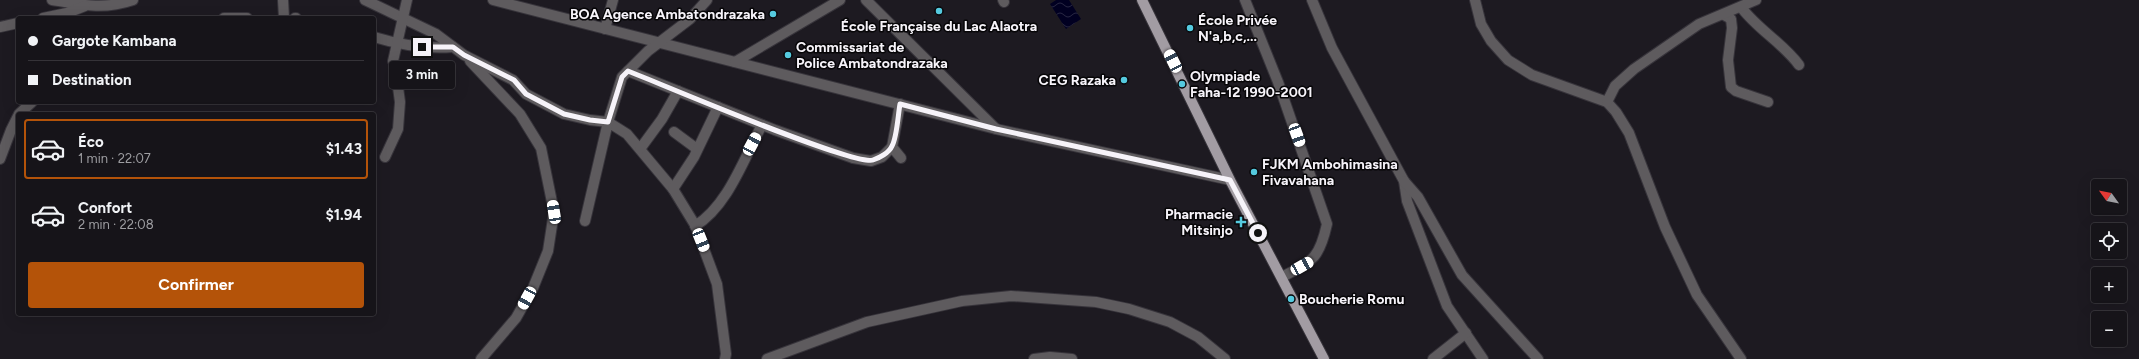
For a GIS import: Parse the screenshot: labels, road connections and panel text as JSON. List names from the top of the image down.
{
  "places": {
    "other": [
      "École Française du Lac Alaotra",
      "BOA Agence Ambatondrazaka",
      "École Privée N'a,b,c,...",
      "Commissariat de Police Ambatondrazaka",
      "CEG Razaka",
      "Olympiade Faha-12 1990-2001",
      "FJKM Ambohimasina Fivavahana",
      "Boucherie Romu"
    ],
    "health": ["Pharmacie Mitsinjo"]
  },
  "north": "top left",
  "page": {
    "banner": ["Gargote Kambana", "Destination"],
    "bubble": "3 min",
    "list": [
      {
        "name": "Éco",
        "note": "1 min · 22:07",
        "value": "$1.43"
      },
      {
        "name": "Confort",
        "note": "2 min · 22:08",
        "value": "$1.94"
      }
    ],
    "map_buttons": ["+", "−"],
    "buttons": "Confirmer"
  }
}
